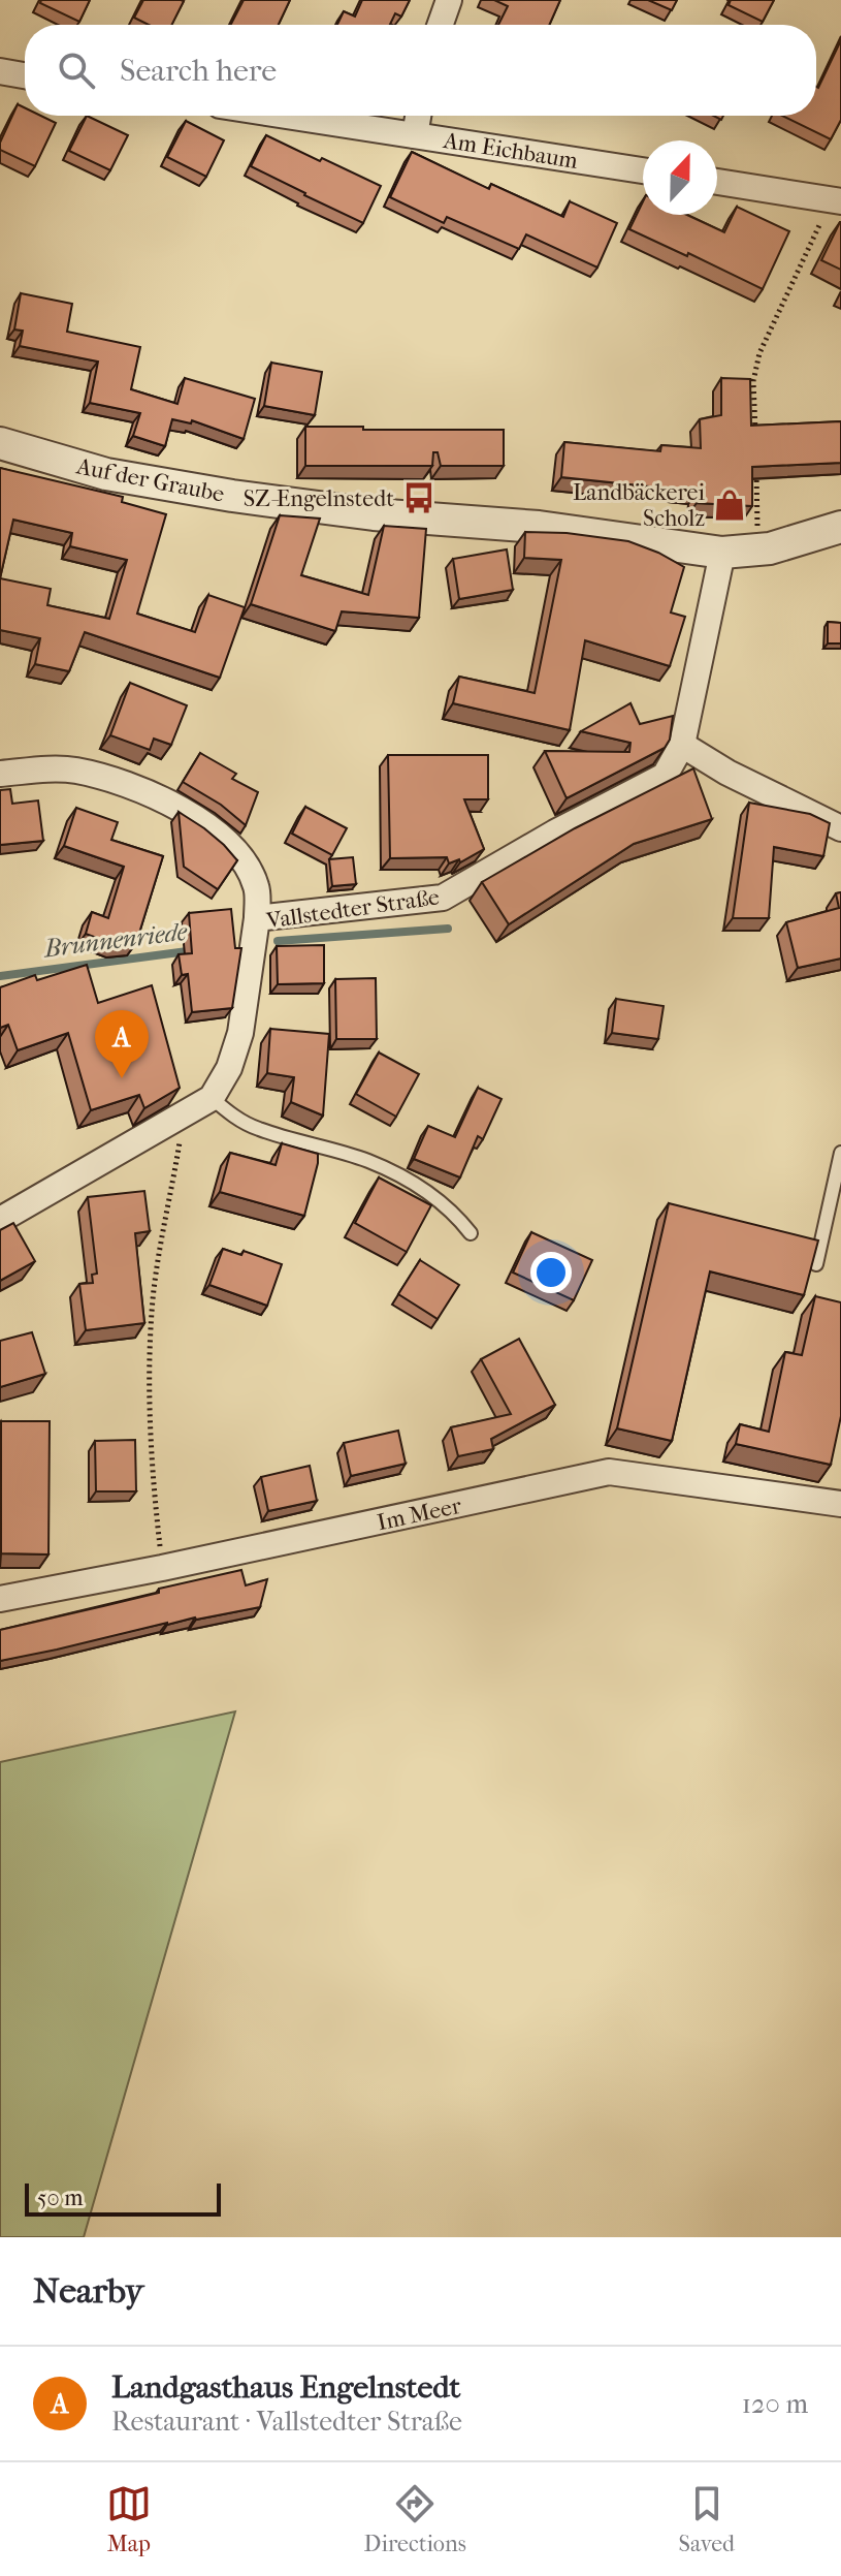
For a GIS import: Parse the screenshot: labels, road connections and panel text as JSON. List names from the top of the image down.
{
  "streets": {
    "street": [
      "Am Eichbaum",
      "Auf der Graube",
      "Vallstedter Straße",
      "Im Meer"
    ]
  },
  "crossings": [
    ["Auf der Graube", "Vallstedter Straße"]
  ],
  "water": ["Brunnenriede"],
  "places": {
    "bus stop": ["SZ-Engelnstedt"],
    "shop": ["Landbäckerei Scholz"]
  },
  "scale_bar": "50 m",
  "north": "top",
  "page": {
    "search": "Search here",
    "pins": "A",
    "scale": "50 m",
    "heading": "Nearby",
    "list": [
      {
        "mark": "A",
        "name": "Landgasthaus Engelnstedt",
        "note": "Restaurant · Vallstedter Straße",
        "value": "120 m"
      }
    ],
    "nav": ["Map", "Directions", "Saved"]
  }
}
